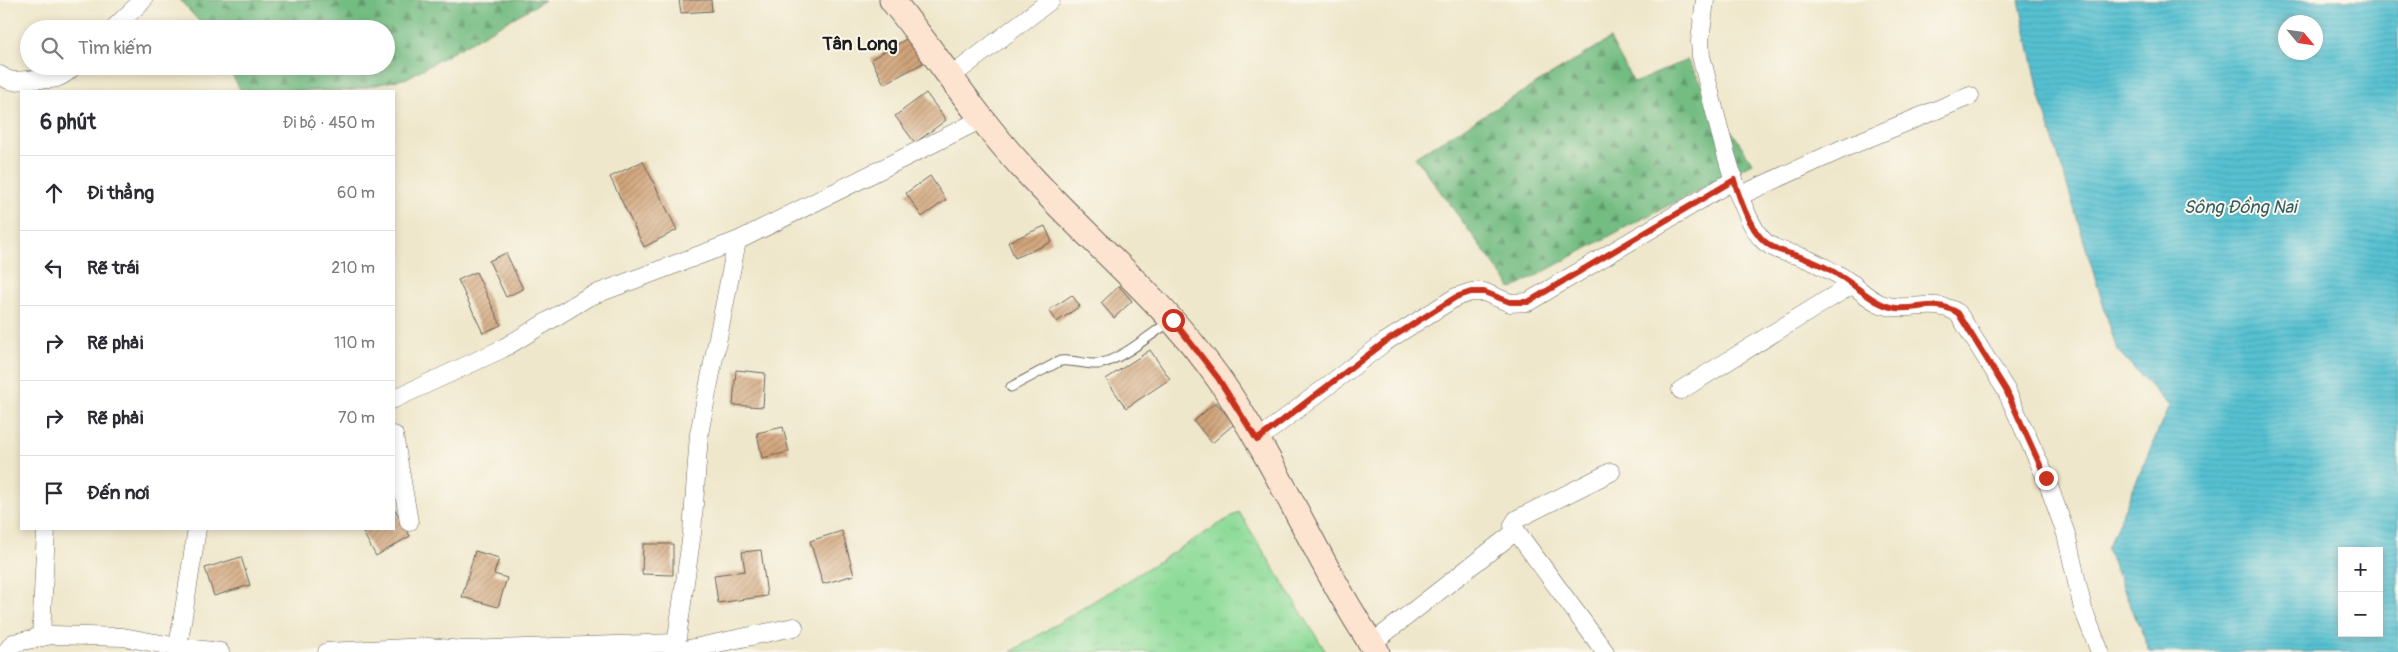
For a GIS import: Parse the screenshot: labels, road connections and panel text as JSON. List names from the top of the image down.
{
  "districts": ["Tân Long"],
  "water": ["Sông Đồng Nai"],
  "north": "bottom right",
  "page": {
    "search": "Tìm kiếm",
    "heading": ["6 phút", "Đi bộ · 450 m"],
    "list": [
      ["Đi thẳng", "60 m"],
      ["Rẽ trái", "210 m"],
      ["Rẽ phải", "110 m"],
      ["Rẽ phải", "70 m"],
      "Đến nơi"
    ],
    "map_buttons": ["+", "−"]
  }
}
